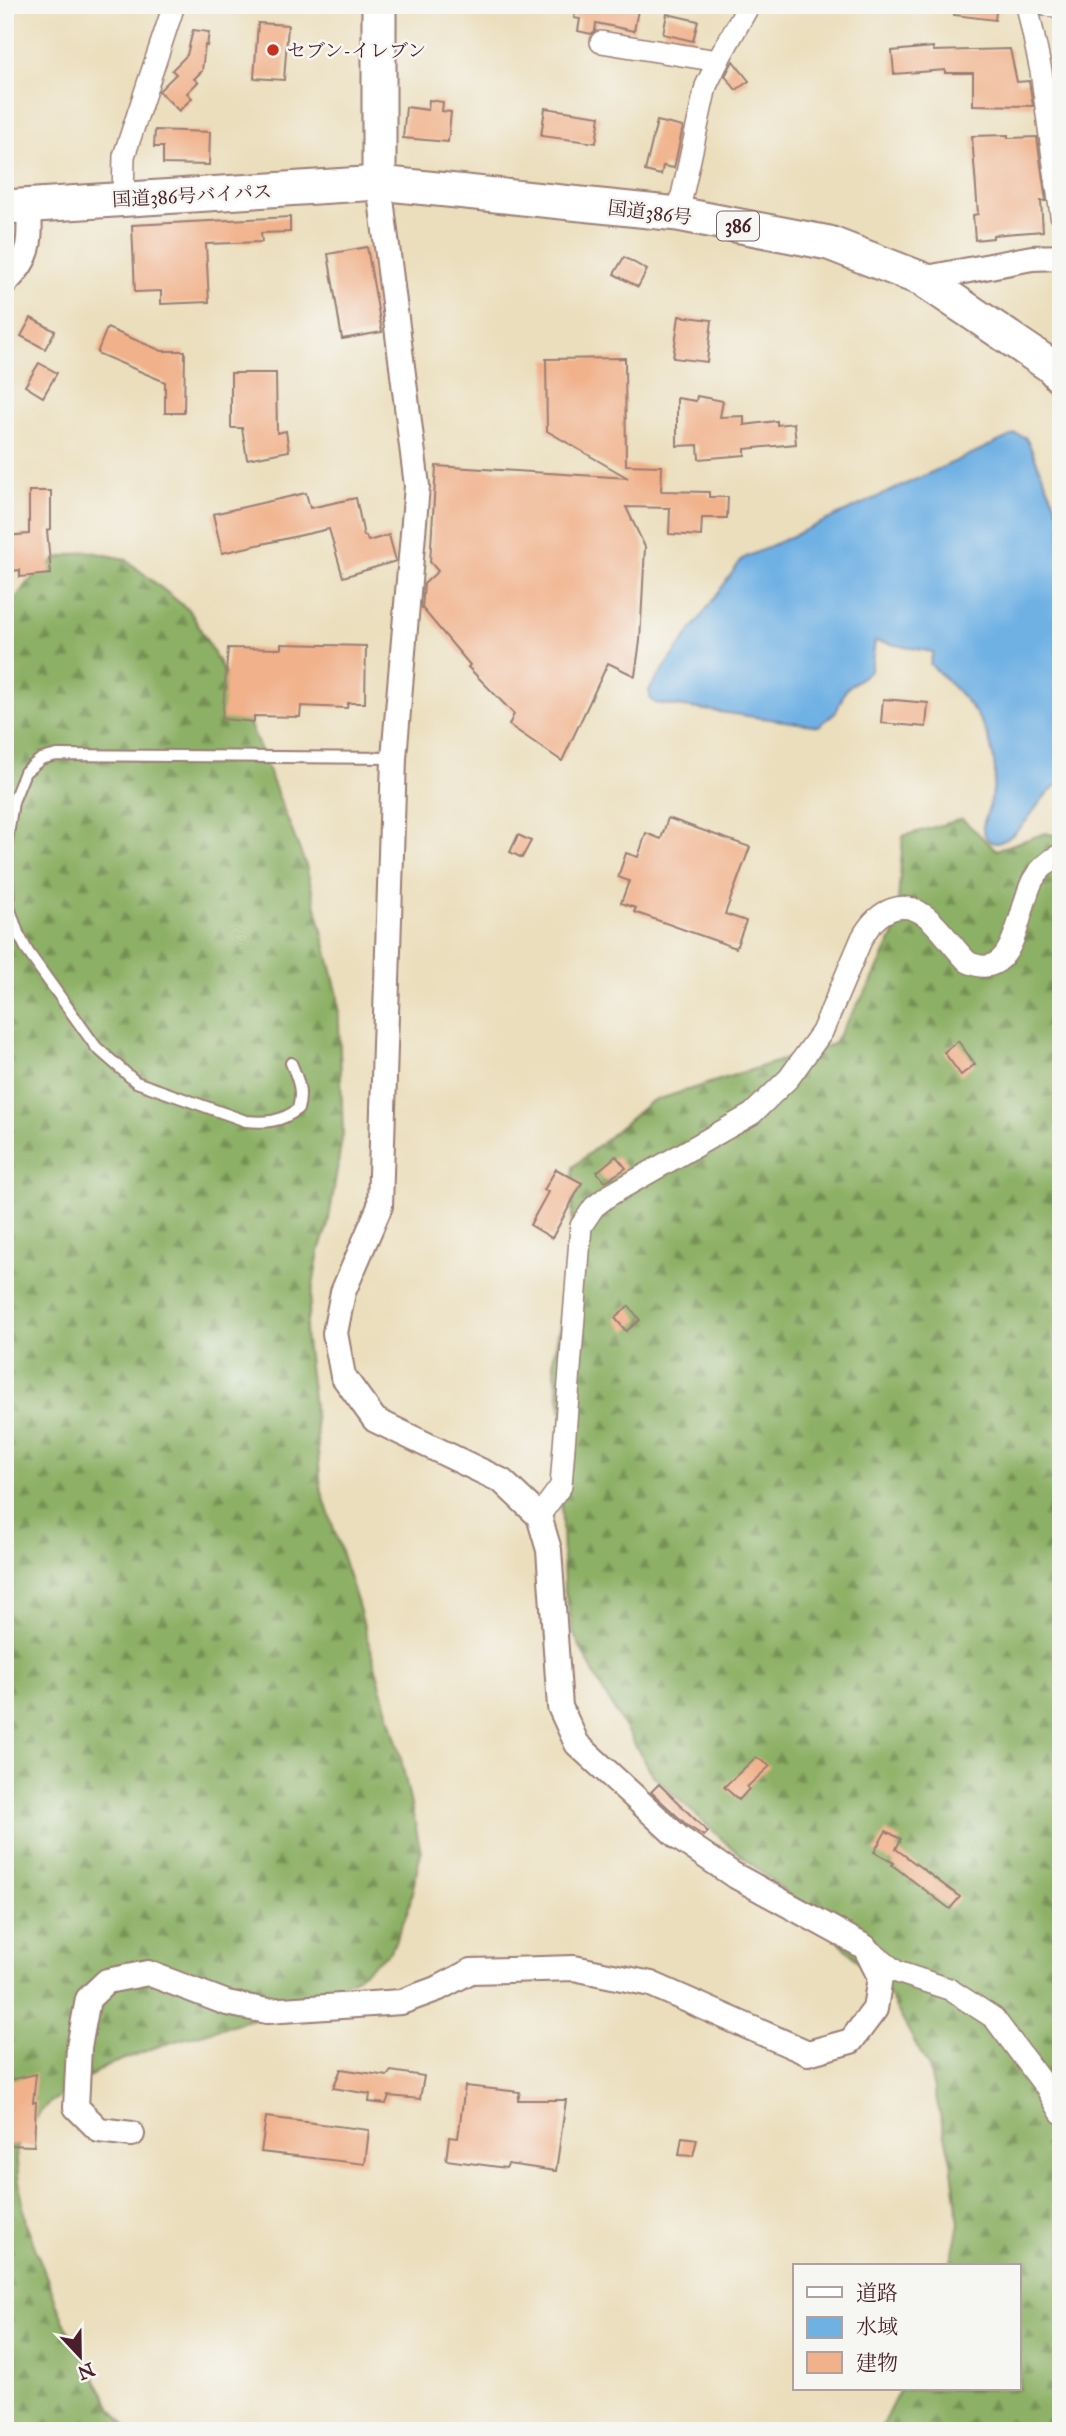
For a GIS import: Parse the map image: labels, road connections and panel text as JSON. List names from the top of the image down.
{
  "streets": {
    "highway": ["国道386号バイパス", "国道386号", "386"]
  },
  "crossings": [
    ["国道386号バイパス", "国道386号"]
  ],
  "places": ["セブン-イレブン"],
  "legend": ["道路", "水域", "建物"],
  "north": "bottom"
}
